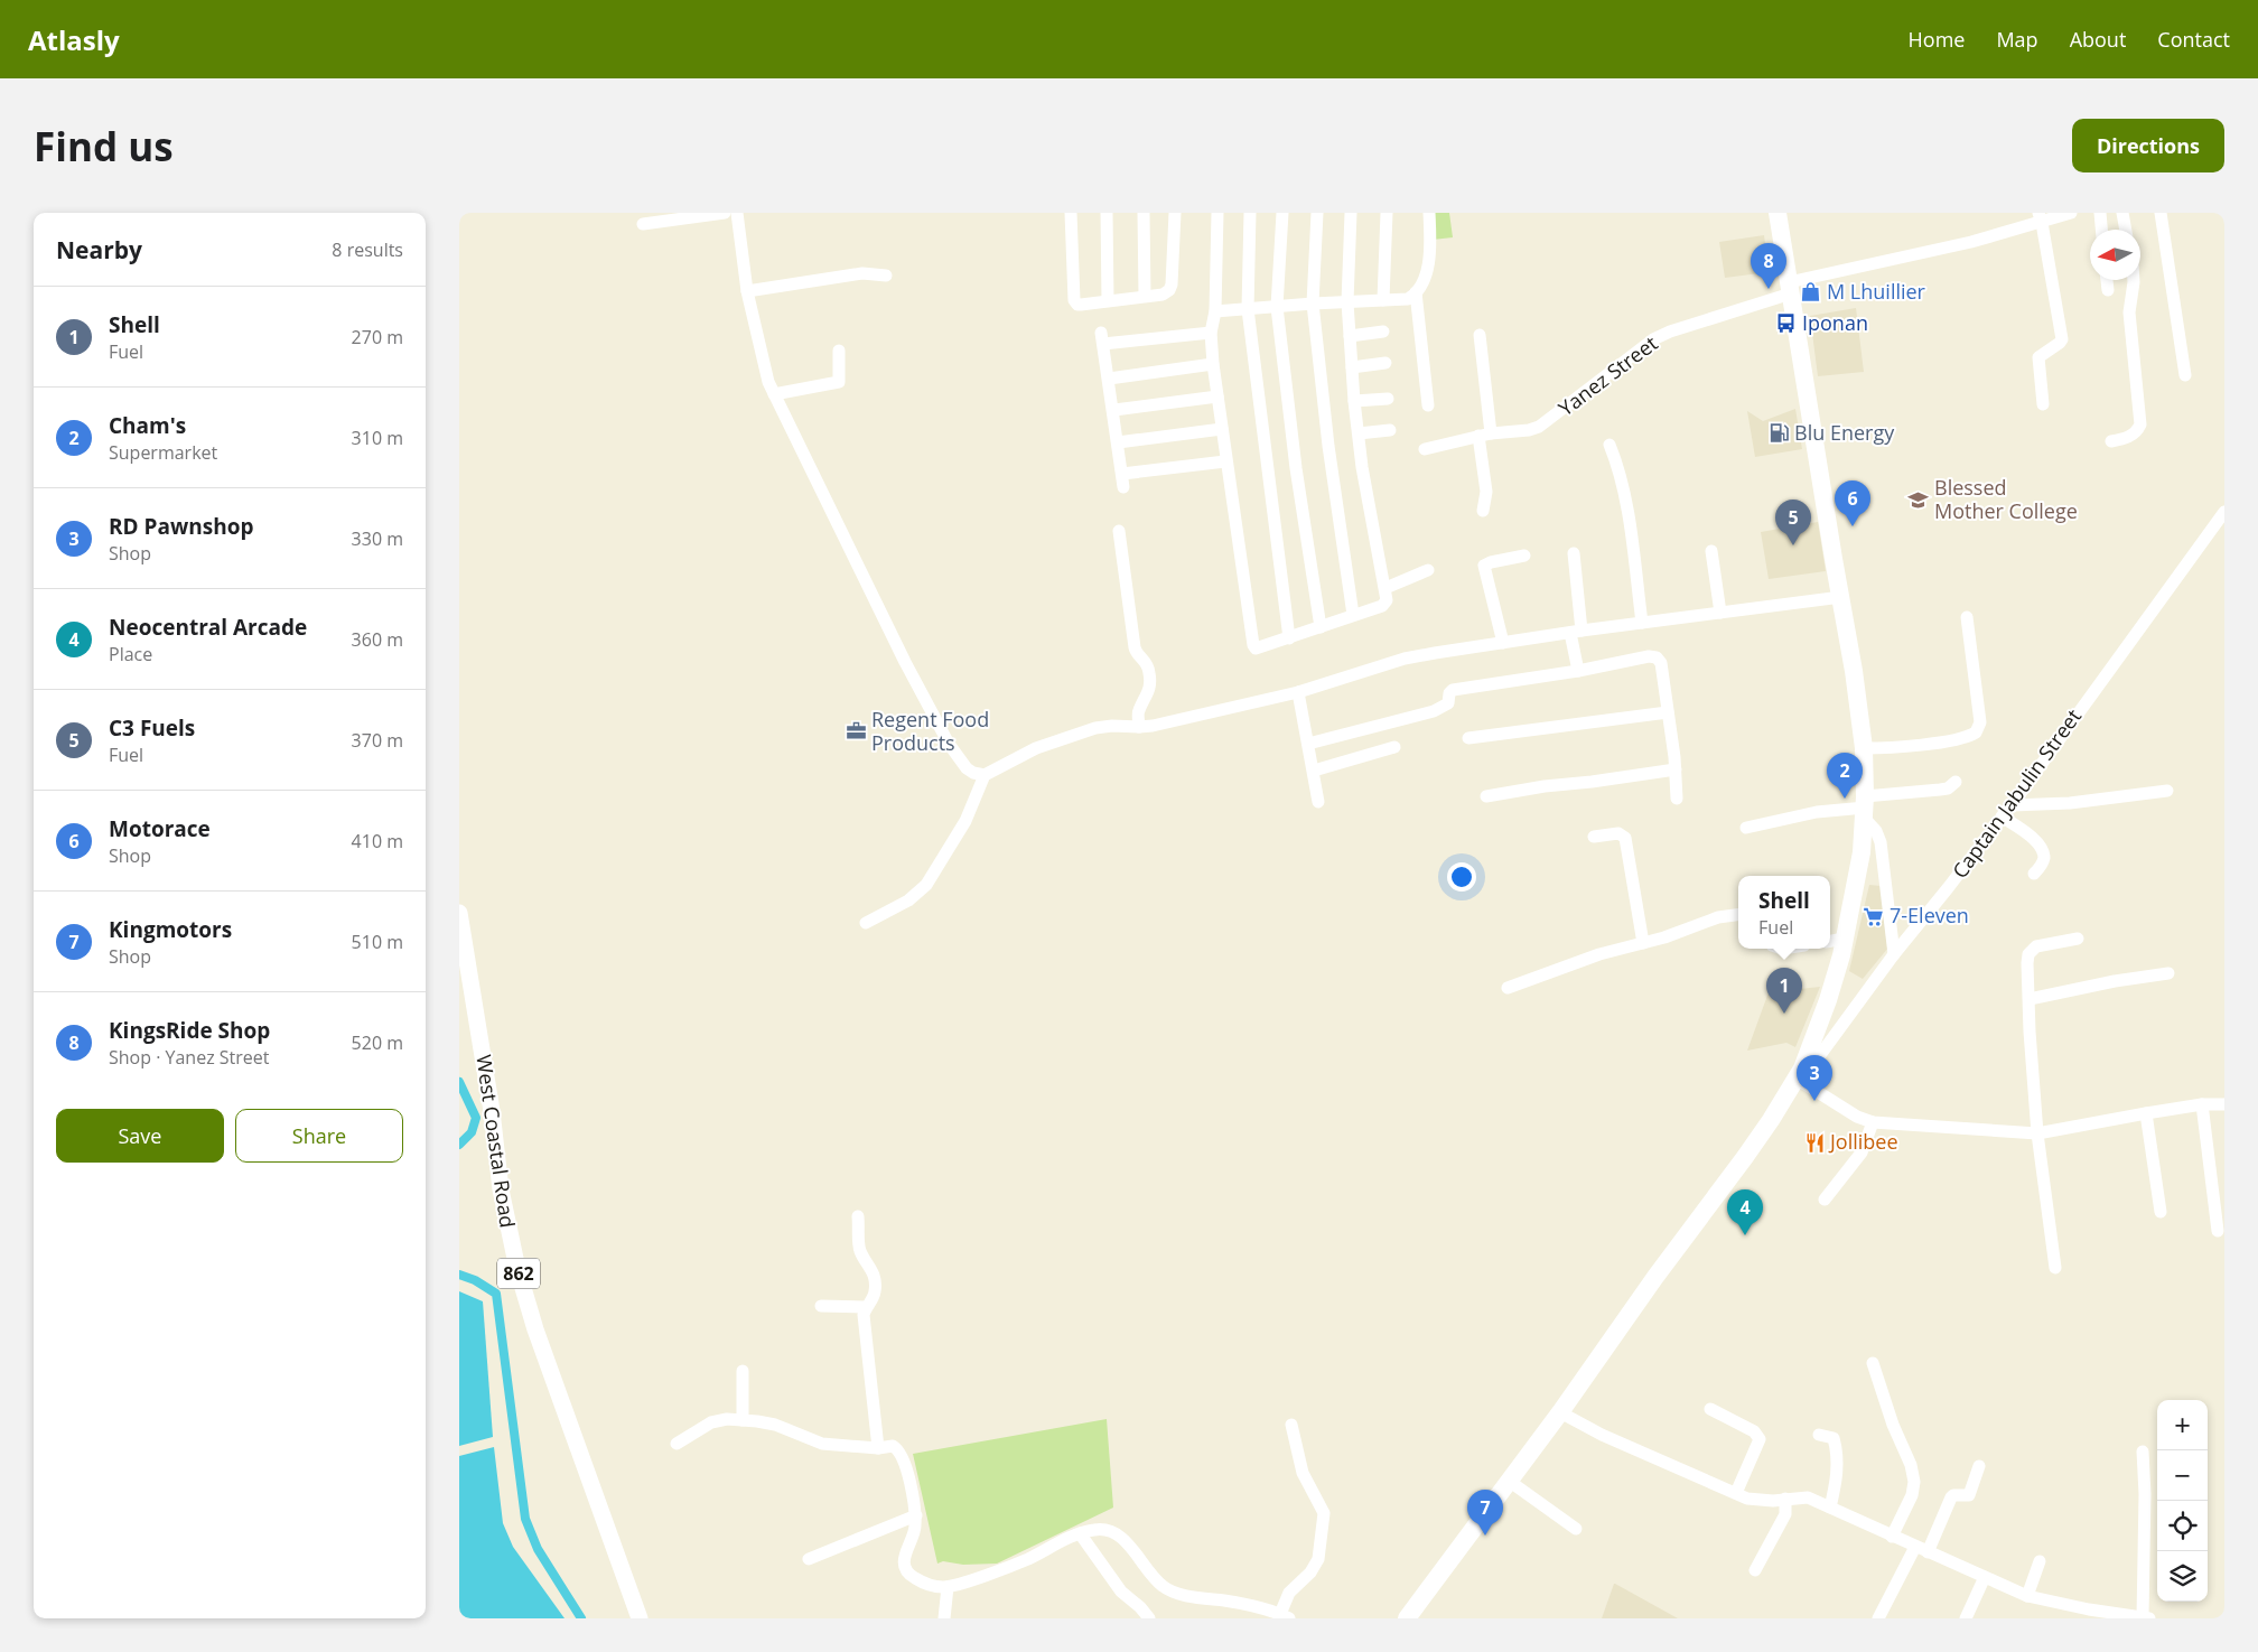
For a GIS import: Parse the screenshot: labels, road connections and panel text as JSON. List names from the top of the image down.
{
  "streets": {
    "main road": ["West Coastal Road", "862"],
    "street": ["Yanez Street", "Captain Jabulin Street"]
  },
  "places": {
    "shop": ["M Lhuillier"],
    "bus stop": ["Iponan"],
    "fuel station": ["Blu Energy"],
    "school or university": ["Blessed Mother College"],
    "office": ["Regent Food Products"],
    "supermarket": ["7-Eleven"],
    "restaurant": ["Jollibee"]
  },
  "north": "left",
  "page": {
    "header": "Atlasly",
    "nav": [
      "Home",
      "Map",
      "About",
      "Contact"
    ],
    "buttons": [
      "Directions",
      ["Save", "Share"]
    ],
    "title": "Find us",
    "heading": ["Nearby", "8 results"],
    "pins": [
      "8",
      "6",
      "5",
      "2",
      "1",
      "3",
      "4",
      "7"
    ],
    "list": [
      {
        "mark": "1",
        "name": "Shell",
        "note": "Fuel",
        "value": "270 m"
      },
      {
        "mark": "2",
        "name": "Cham's",
        "note": "Supermarket",
        "value": "310 m"
      },
      {
        "mark": "3",
        "name": "RD Pawnshop",
        "note": "Shop",
        "value": "330 m"
      },
      {
        "mark": "4",
        "name": "Neocentral Arcade",
        "note": "Place",
        "value": "360 m"
      },
      {
        "mark": "5",
        "name": "C3 Fuels",
        "note": "Fuel",
        "value": "370 m"
      },
      {
        "mark": "6",
        "name": "Motorace",
        "note": "Shop",
        "value": "410 m"
      },
      {
        "mark": "7",
        "name": "Kingmotors",
        "note": "Shop",
        "value": "510 m"
      },
      {
        "mark": "8",
        "name": "KingsRide Shop",
        "note": "Shop · Yanez Street",
        "value": "520 m"
      }
    ],
    "popup": ["Shell", "Fuel"],
    "map_buttons": ["+", "−"]
  }
}
